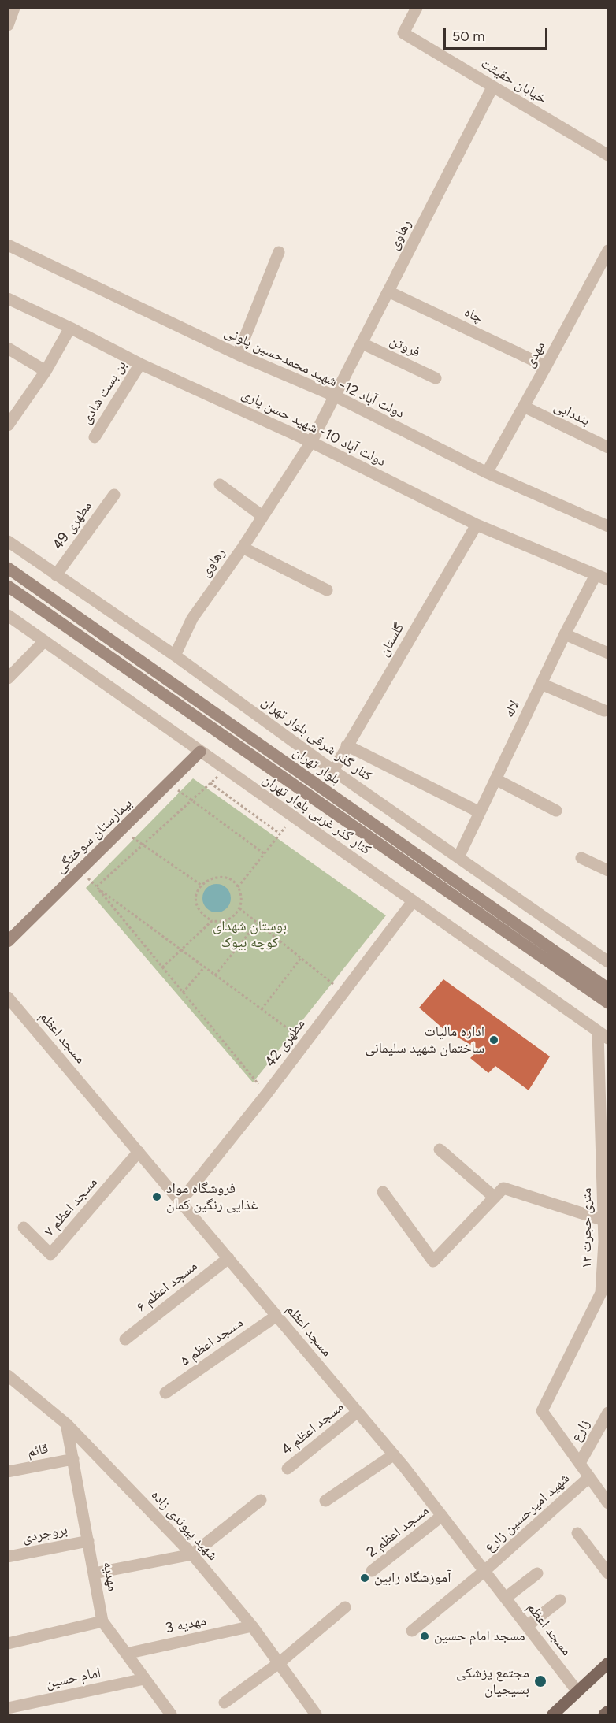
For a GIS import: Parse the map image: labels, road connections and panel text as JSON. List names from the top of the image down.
{
  "streets": {
    "main road": ["بلوار تهران", "بیمارستان سوختگی"],
    "street": [
      "خیابان حقیقت",
      "رهاوی",
      "چاه",
      "فروتن",
      "مهدی",
      "دولت آباد 12- شهید محمدحسین پلونی",
      "بن بست شادی",
      "بنددابی",
      "دولت آباد 10- شهید حسن یاری",
      "مطهری 49",
      "گلستان",
      "لاله",
      "کنار گذر شرقی بلوار تهران",
      "کنار گذر غربی بلوار تهران",
      "مسجد اعظم",
      "مطهری 42",
      "مسجد اعظم ۷",
      "۱۲ متری حجرت",
      "مسجد اعظم ۶",
      "مسجد اعظم ۵",
      "مسجد اعظم 4",
      "زارع",
      "قائم",
      "شهید امیرحسین زارع",
      "شهید پیوندی زاده",
      "مسجد اعظم 2",
      "بروجردی",
      "مهدیه",
      "مهدیه 3",
      "امام حسین"
    ]
  },
  "crossings": [
    ["خیابان حقیقت", "رهاوی"],
    ["رهاوی", "چاه"],
    ["رهاوی", "فروتن"],
    ["رهاوی", "دولت آباد 12- شهید محمدحسین پلونی"],
    ["رهاوی", "دولت آباد 10- شهید حسن یاری"],
    ["رهاوی", "کنار گذر شرقی بلوار تهران"],
    ["چاه", "مهدی"],
    ["مهدی", "دولت آباد 12- شهید محمدحسین پلونی"],
    ["مهدی", "بنددابی"],
    ["بن بست شادی", "دولت آباد 10- شهید حسن یاری"],
    ["دولت آباد 10- شهید حسن یاری", "گلستان"],
    ["دولت آباد 10- شهید حسن یاری", "لاله"],
    ["مطهری 49", "کنار گذر شرقی بلوار تهران"],
    ["گلستان", "کنار گذر شرقی بلوار تهران"],
    ["لاله", "کنار گذر شرقی بلوار تهران"],
    ["کنار گذر غربی بلوار تهران", "بیمارستان سوختگی"],
    ["کنار گذر غربی بلوار تهران", "مطهری 42"],
    ["کنار گذر غربی بلوار تهران", "۱۲ متری حجرت"],
    ["مسجد اعظم", "مطهری 42"],
    ["مسجد اعظم", "مسجد اعظم ۷"],
    ["مسجد اعظم", "مسجد اعظم ۶"],
    ["مسجد اعظم", "مسجد اعظم ۵"],
    ["مسجد اعظم", "مسجد اعظم 4"],
    ["مسجد اعظم", "شهید امیرحسین زارع"],
    ["مسجد اعظم", "مسجد اعظم 2"],
    ["۱۲ متری حجرت", "زارع"],
    ["قائم", "مهدیه"],
    ["شهید پیوندی زاده", "مهدیه"],
    ["شهید پیوندی زاده", "مهدیه 3"],
    ["بروجردی", "مهدیه"],
    ["مهدیه", "مهدیه 3"],
    ["مهدیه", "امام حسین"]
  ],
  "parks": ["بوستان شهدای کوچه بیوک"],
  "places": [
    "اداره مالیات ساختمان شهید سلیمانی",
    "فروشگاه مواد غذایی رنگین کمان",
    "آموزشگاه رابین",
    "مسجد امام حسین",
    "مجتمع پزشکی بسیجیان"
  ],
  "scale_bar": "50 m"
}
